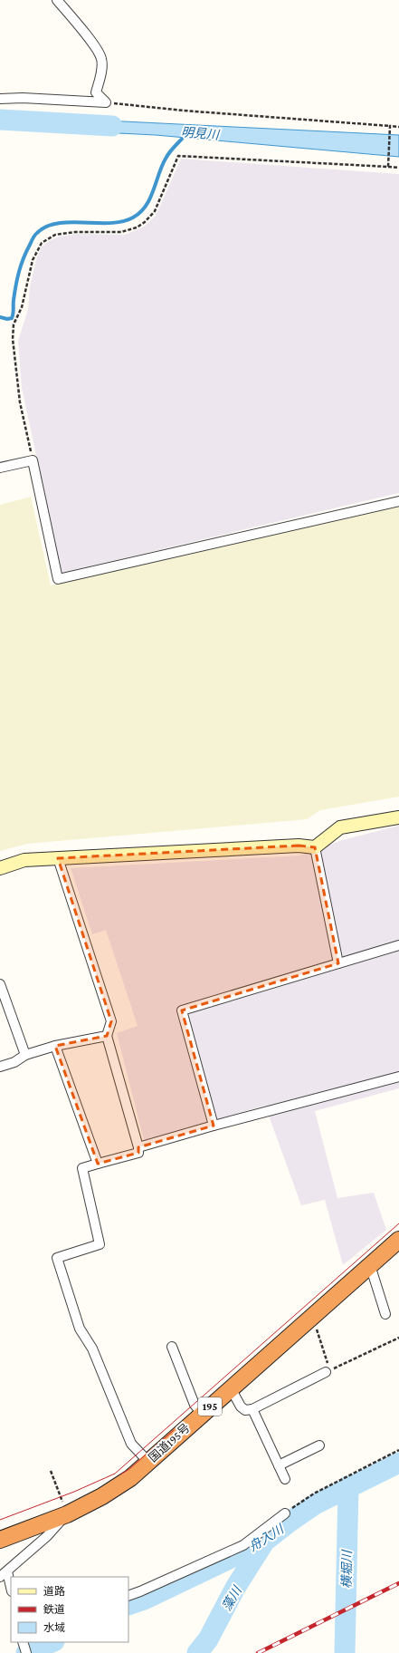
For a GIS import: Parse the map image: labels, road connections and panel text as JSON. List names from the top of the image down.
{
  "streets": {
    "highway": ["195", "国道195号"]
  },
  "water": [
    "明見川",
    "舟入川",
    "横堀川",
    "藻川"
  ],
  "legend": ["道路", "鉄道", "水域"]
}
